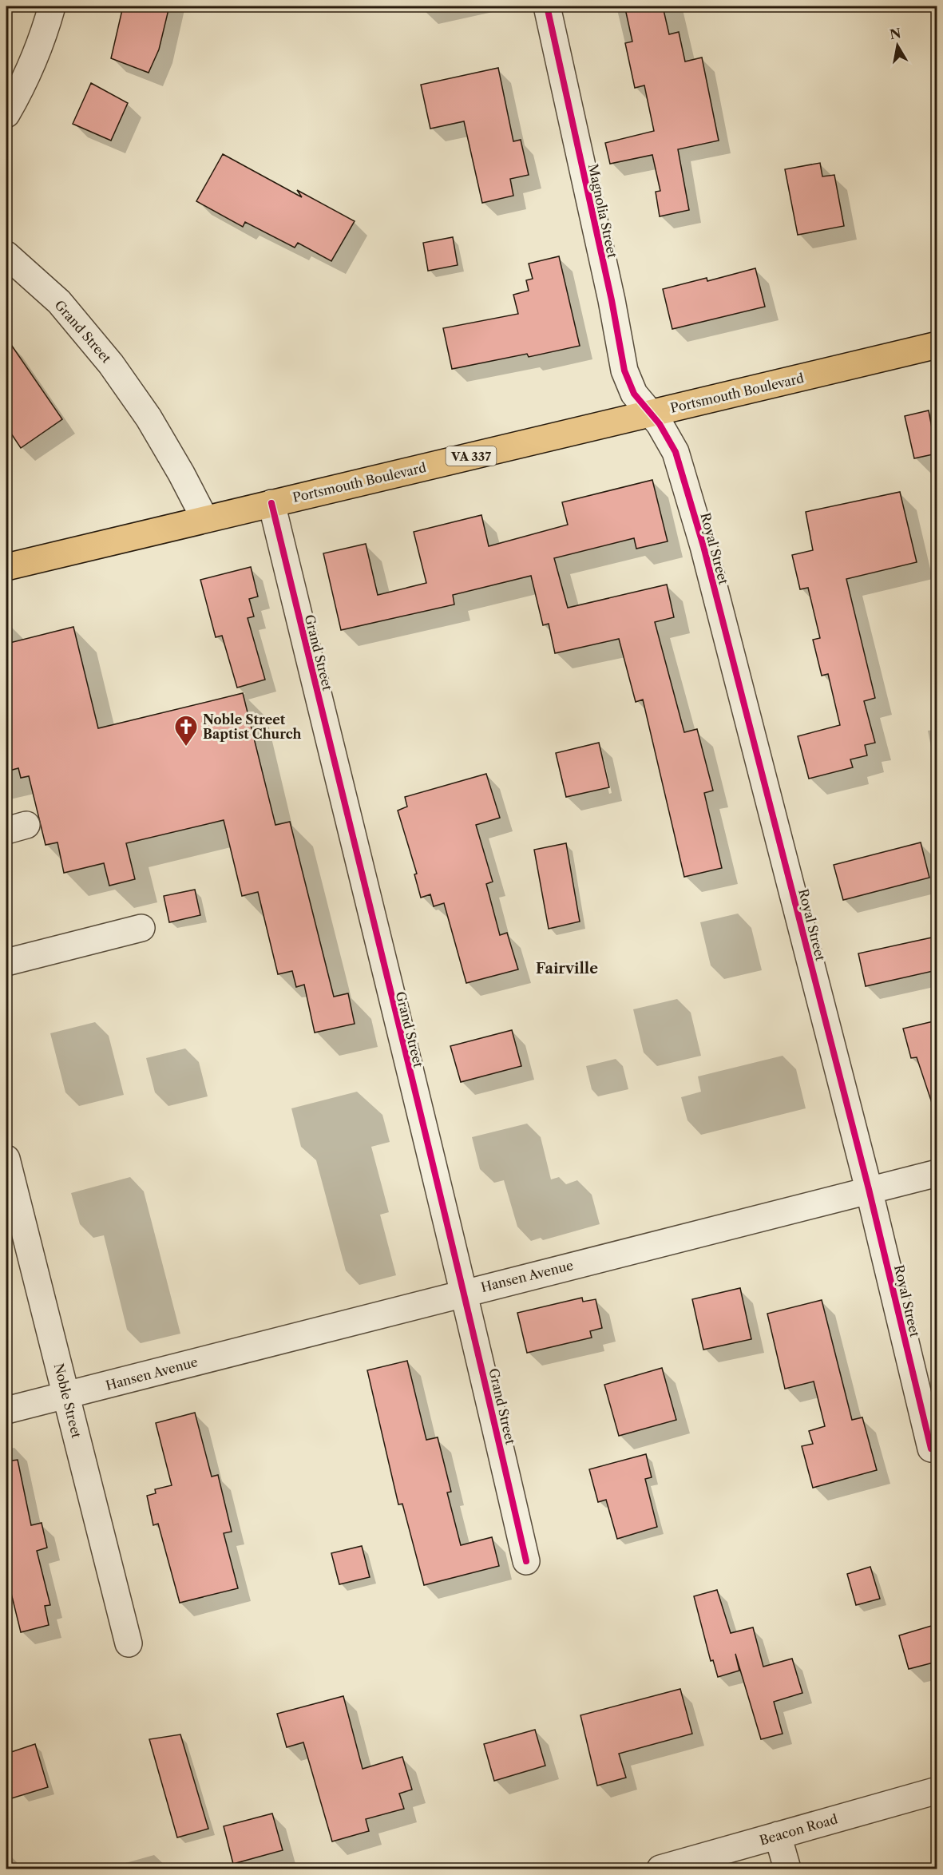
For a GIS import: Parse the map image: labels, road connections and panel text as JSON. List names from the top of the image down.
{
  "streets": {
    "main road": ["Portsmouth Boulevard", "VA 337"],
    "street": [
      "Magnolia Street",
      "Grand Street",
      "Royal Street",
      "Hansen Avenue",
      "Noble Street",
      "Beacon Road"
    ]
  },
  "crossings": [
    ["Magnolia Street", "Portsmouth Boulevard"],
    ["Magnolia Street", "Royal Street"],
    ["Grand Street", "Portsmouth Boulevard"],
    ["Grand Street", "Hansen Avenue"],
    ["Portsmouth Boulevard", "Royal Street"],
    ["Royal Street", "Hansen Avenue"],
    ["Hansen Avenue", "Noble Street"]
  ],
  "districts": ["Fairville"],
  "places": {
    "church": ["Noble Street Baptist Church"]
  },
  "north": "top"
}
